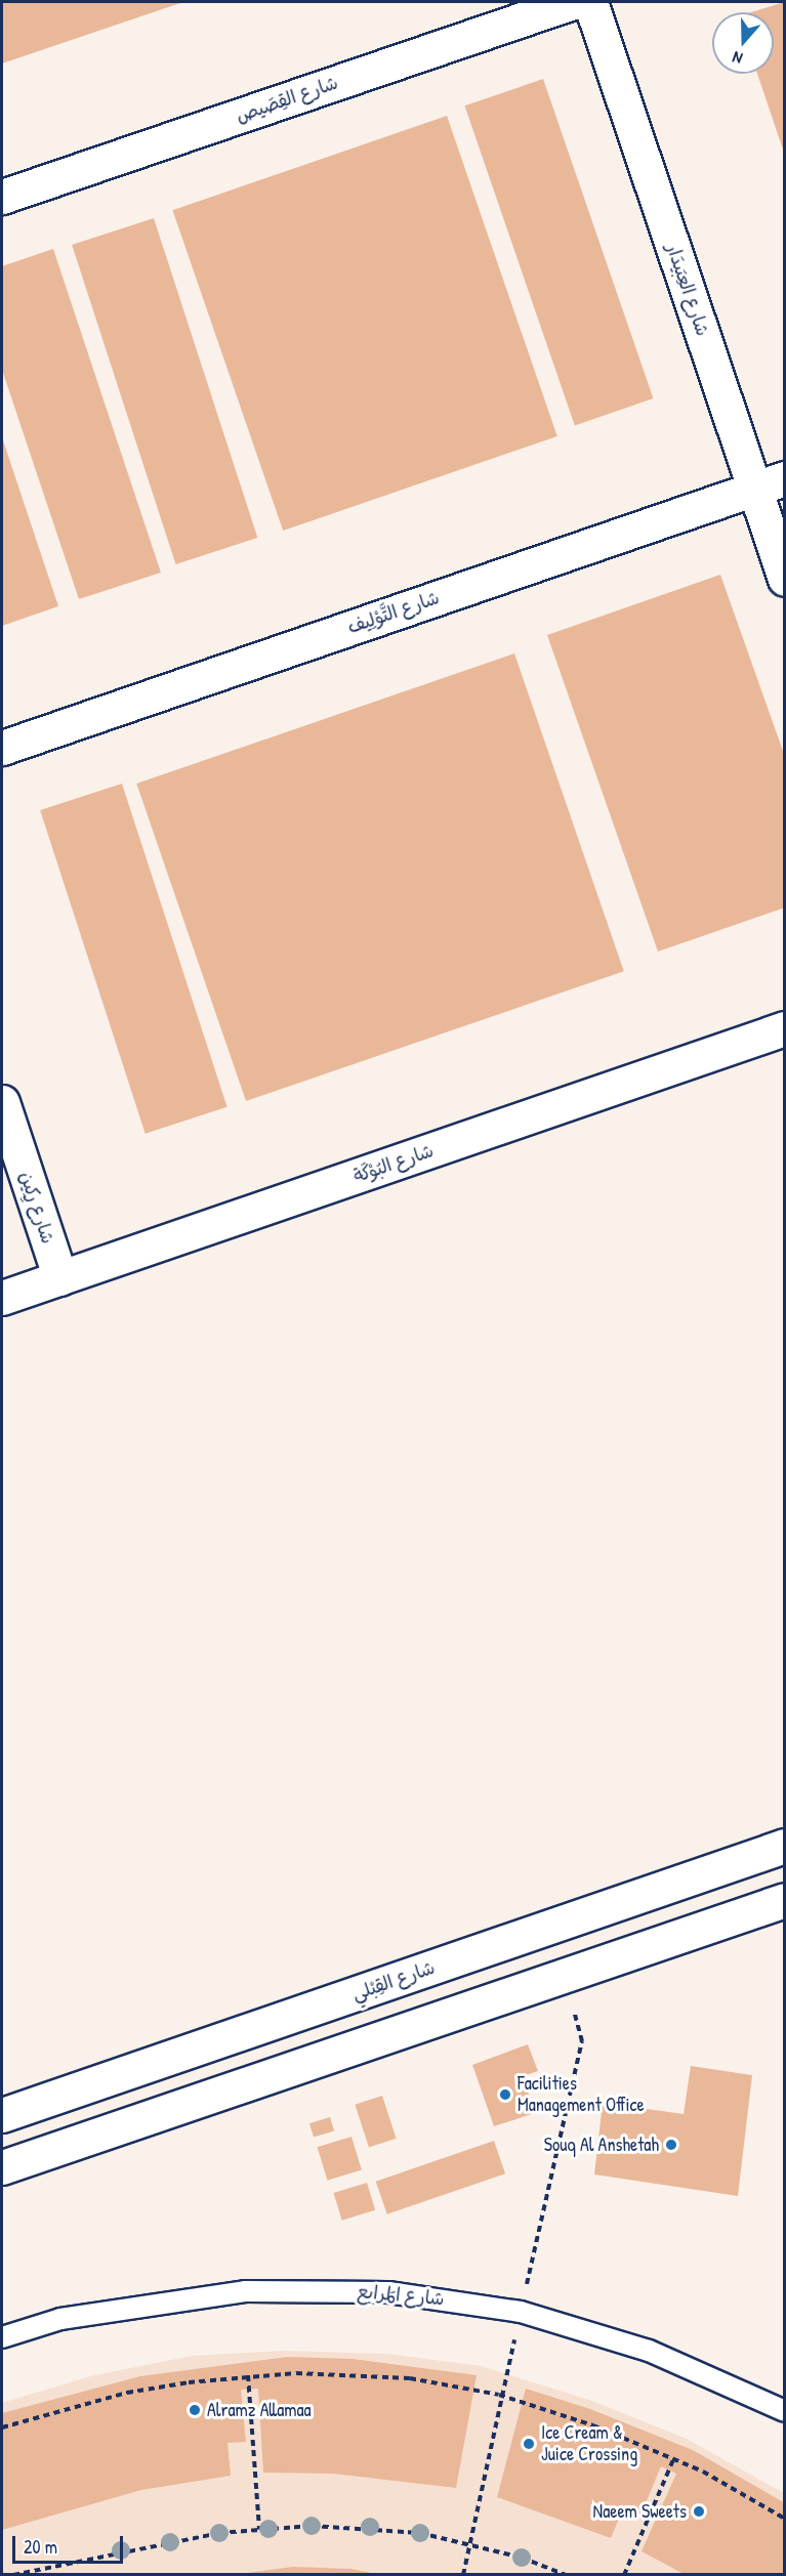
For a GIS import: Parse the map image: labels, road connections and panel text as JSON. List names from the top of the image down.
{
  "streets": {
    "street": [
      "شارع القِصَيص",
      "شارع العِبَيدَار",
      "شارع التَّوْلِيف",
      "شارع البُوْكَة",
      "شارع رِكِين",
      "شارع القِبْلي"
    ],
    "lane": ["شارع المَرابع"]
  },
  "crossings": [
    ["شارع العِبَيدَار", "شارع التَّوْلِيف"],
    ["شارع البُوْكَة", "شارع رِكِين"]
  ],
  "places": [
    "Facilities Management Office",
    "Souq Al Anshetah",
    "Alramz Allamaa",
    "Ice Cream & Juice Crossing",
    "Naeem Sweets"
  ],
  "scale_bar": "20 m",
  "north": "bottom"
}
